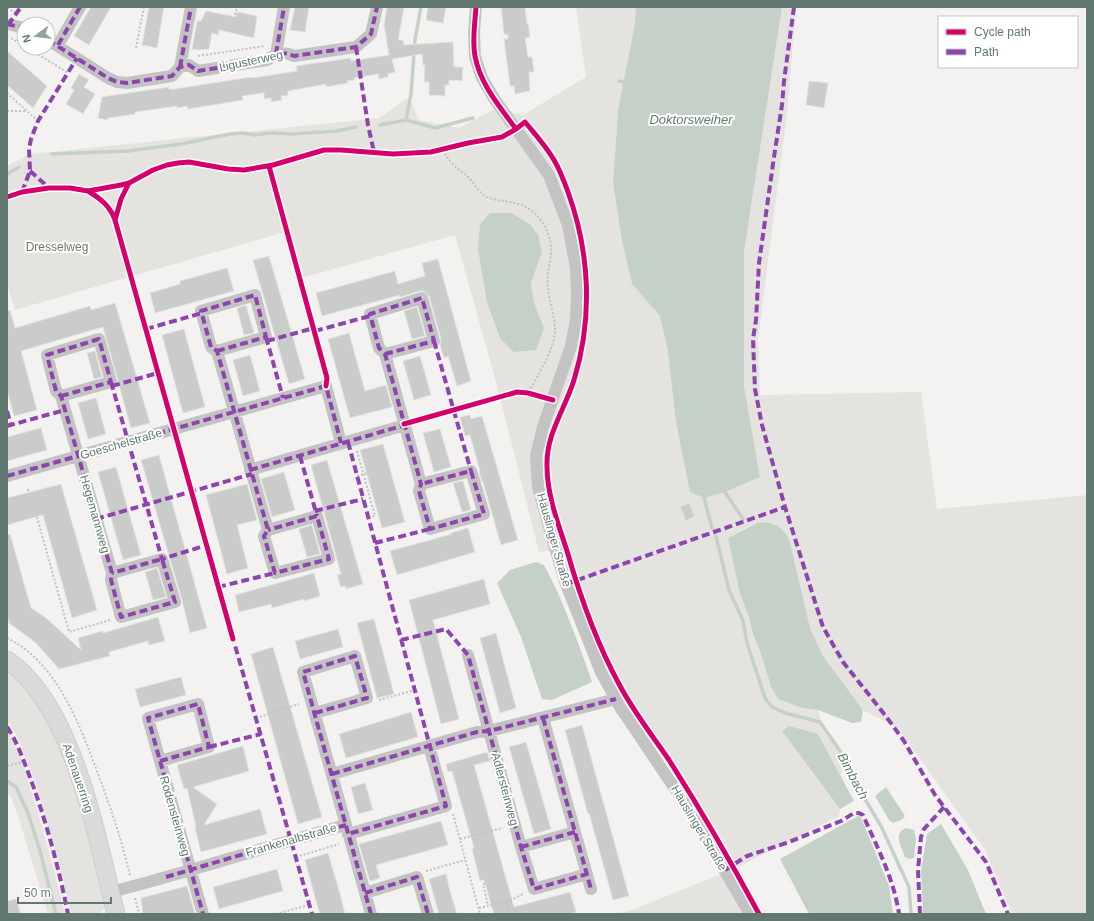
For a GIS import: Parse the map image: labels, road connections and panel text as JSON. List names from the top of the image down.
{
  "streets": {
    "main road": ["Adenauerring"],
    "street": [
      "Ligusterweg",
      "Goeschelstraße",
      "Hegemannweg",
      "Häuslinger Straße",
      "Adlersteinweg",
      "Rodensteinweg",
      "Frankenalbstraße"
    ]
  },
  "crossings": [
    ["Goeschelstraße", "Hegemannweg"],
    ["Adenauerring", "Frankenalbstraße"],
    ["Rodensteinweg", "Frankenalbstraße"]
  ],
  "water": ["Doktorsweiher", "Bimbach"],
  "parks": ["Dresselweg"],
  "legend": ["Cycle path", "Path"],
  "scale_bar": "50 m",
  "north": "left"
}
